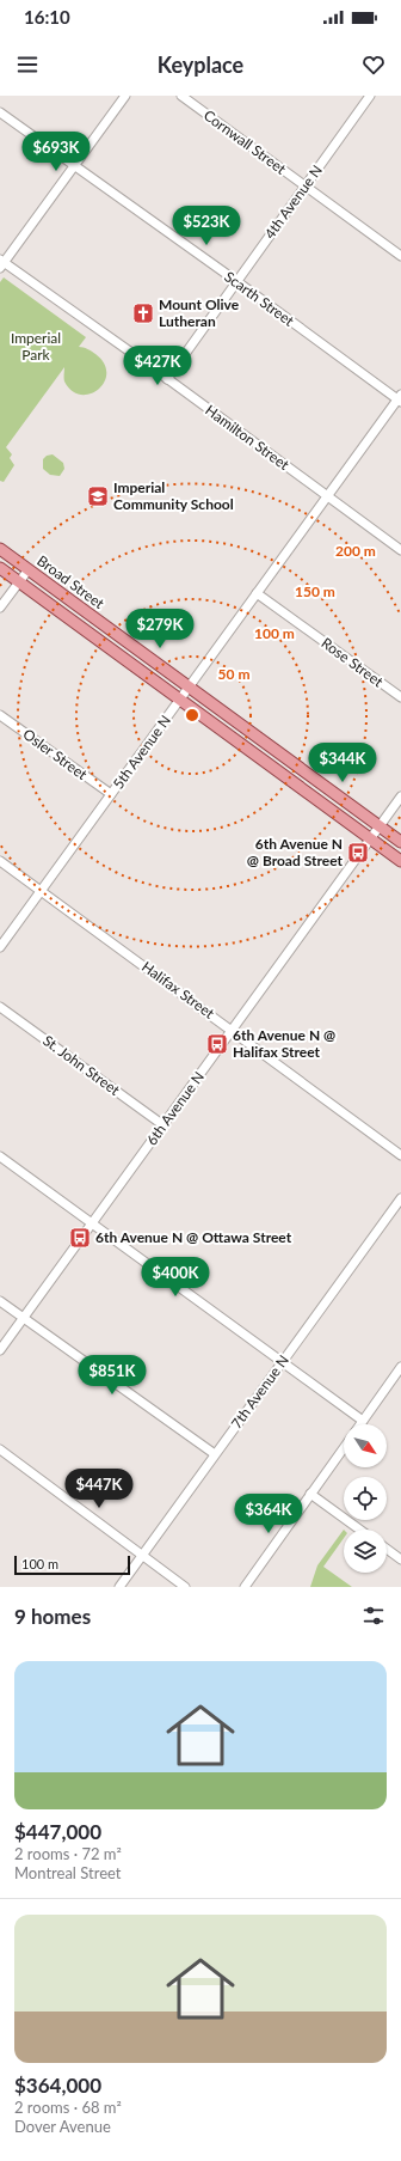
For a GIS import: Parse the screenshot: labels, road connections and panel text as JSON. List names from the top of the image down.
{
  "streets": {
    "main road": ["Broad Street"],
    "street": [
      "Cornwall Street",
      "4th Avenue N",
      "Scarth Street",
      "Hamilton Street",
      "Rose Street",
      "5th Avenue N",
      "Osler Street",
      "Halifax Street",
      "St. John Street",
      "6th Avenue N",
      "7th Avenue N"
    ]
  },
  "crossings": [
    ["Cornwall Street", "4th Avenue N"],
    ["4th Avenue N", "Scarth Street"],
    ["4th Avenue N", "Hamilton Street"],
    ["Scarth Street", "5th Avenue N"],
    ["Hamilton Street", "5th Avenue N"],
    ["Broad Street", "5th Avenue N"],
    ["Broad Street", "6th Avenue N"],
    ["Rose Street", "5th Avenue N"],
    ["5th Avenue N", "Osler Street"],
    ["5th Avenue N", "Halifax Street"],
    ["Halifax Street", "6th Avenue N"],
    ["St. John Street", "6th Avenue N"]
  ],
  "parks": ["Imperial Park"],
  "places": {
    "church": ["Mount Olive Lutheran"],
    "school or university": ["Imperial Community School"],
    "bus stop": ["6th Avenue N @ Broad Street", "6th Avenue N @ Halifax Street", "6th Avenue N @ Ottawa Street"]
  },
  "scale_bar": "100 m",
  "north": "bottom right",
  "page": {
    "status": "16:10",
    "header": "Keyplace",
    "price": [
      "$693K",
      "$523K",
      "$427K",
      "$279K",
      "$344K",
      "$400K",
      "$851K",
      "$447K",
      "$364K"
    ],
    "scale": "100 m",
    "heading": "9 homes",
    "list": [
      {
        "name": "$447,000",
        "note": "2 rooms · 72 m² · Montreal Street"
      },
      {
        "name": "$364,000",
        "note": "2 rooms · 68 m² · Dover Avenue"
      }
    ]
  },
  "rings": [
    "200 m",
    "150 m",
    "100 m",
    "50 m"
  ]
}
